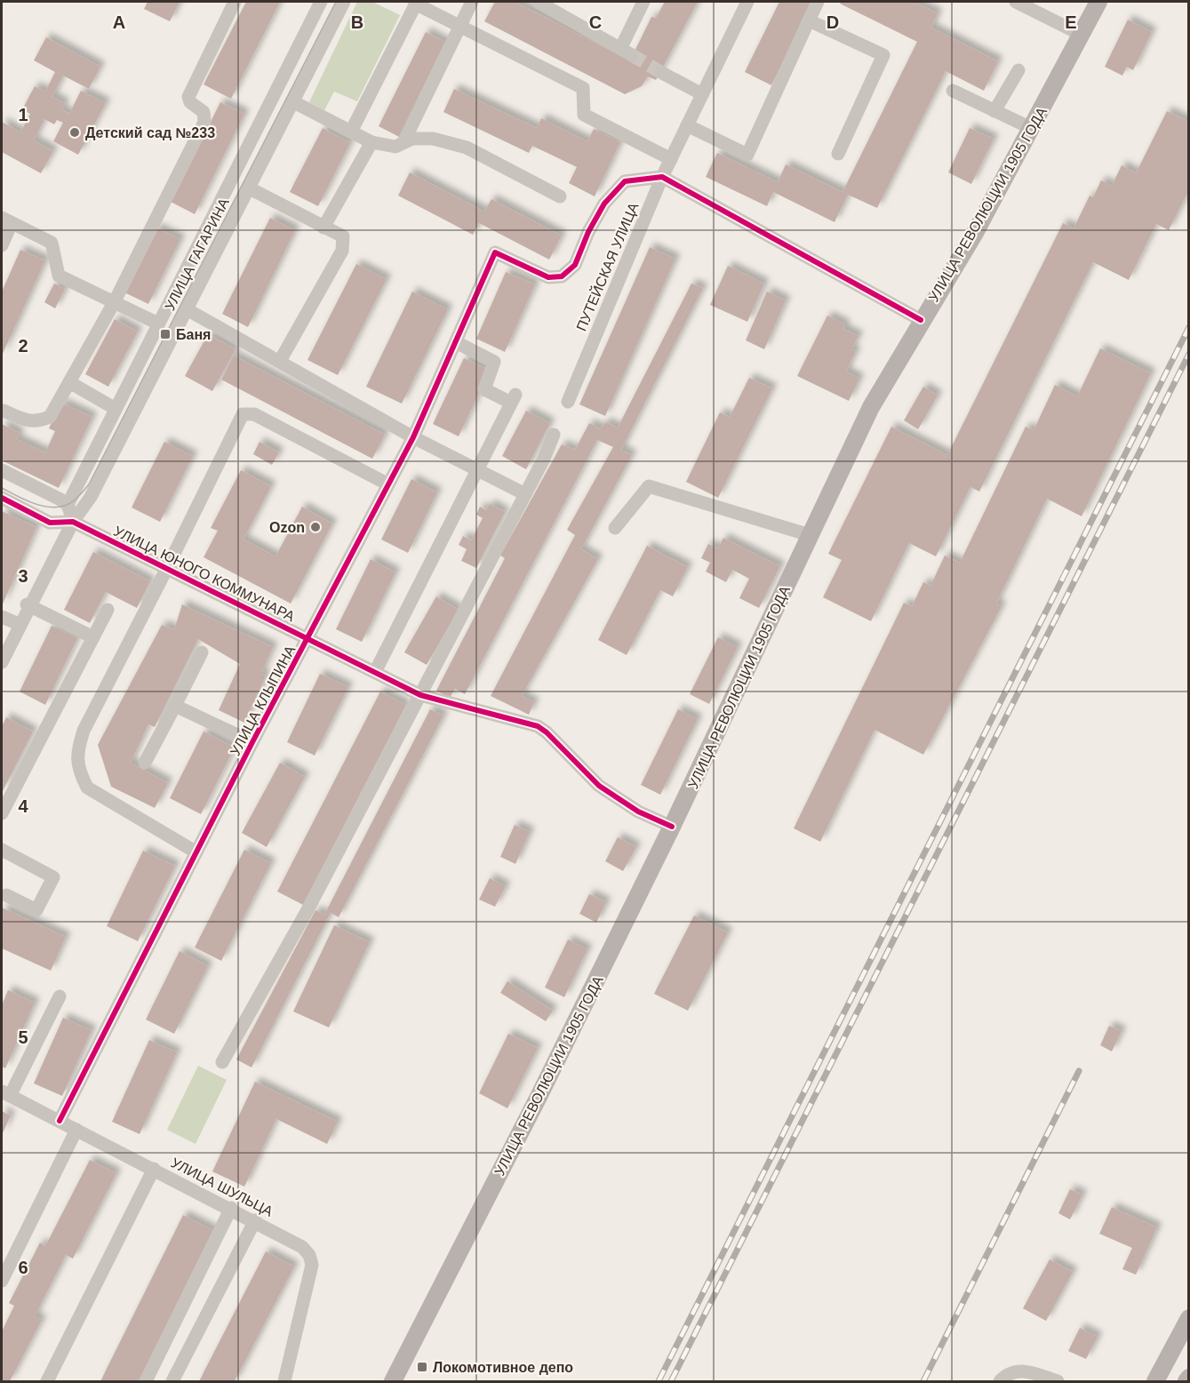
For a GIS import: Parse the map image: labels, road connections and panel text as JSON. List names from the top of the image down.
{
  "streets": {
    "main road": ["УЛИЦА РЕВОЛЮЦИИ 1905 ГОДА"],
    "street": [
      "УЛИЦА ГАГАРИНА",
      "ПУТЕЙСКАЯ УЛИЦА",
      "УЛИЦА ЮНОГО КОММУНАРА",
      "УЛИЦА КЛЫПИНА",
      "УЛИЦА ШУЛЬЦА"
    ]
  },
  "crossings": [
    ["УЛИЦА РЕВОЛЮЦИИ 1905 ГОДА", "УЛИЦА ЮНОГО КОММУНАРА"],
    ["УЛИЦА ГАГАРИНА", "УЛИЦА ЮНОГО КОММУНАРА"],
    ["ПУТЕЙСКАЯ УЛИЦА", "УЛИЦА КЛЫПИНА"],
    ["УЛИЦА ЮНОГО КОММУНАРА", "УЛИЦА КЛЫПИНА"],
    ["УЛИЦА КЛЫПИНА", "УЛИЦА ШУЛЬЦА"]
  ],
  "places": {
    "other": ["Детский сад №233", "Ozon"],
    "transit": ["Баня", "Локомотивное депо"]
  },
  "grid": {
    "columns": [
      "A",
      "B",
      "C",
      "D",
      "E"
    ],
    "rows": [
      "1",
      "2",
      "3",
      "4",
      "5",
      "6"
    ]
  }
}
